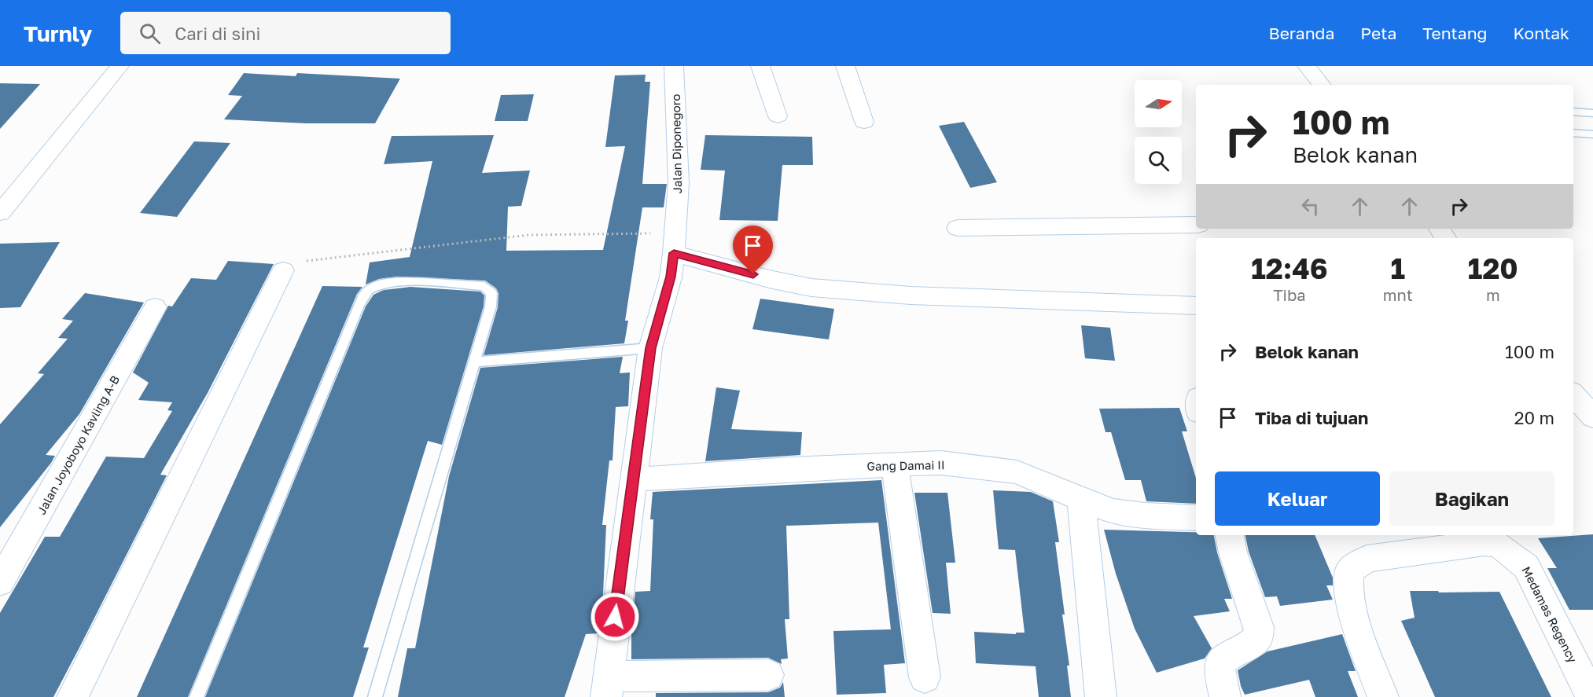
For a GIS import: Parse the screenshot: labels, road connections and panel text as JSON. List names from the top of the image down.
{
  "streets": {
    "street": [
      "Jalan Diponegoro",
      "Jalan Joyoboyo Kavling A-B",
      "Gang Damai II",
      "Medamas Regency"
    ]
  },
  "crossings": [
    ["Jalan Diponegoro", "Gang Damai II"]
  ],
  "north": "right",
  "page": {
    "header": "Turnly",
    "search": "Cari di sini",
    "nav": [
      "Beranda",
      "Peta",
      "Tentang",
      "Kontak"
    ],
    "turn": ["100 m", "Belok kanan"],
    "eta": [
      "12:46",
      "Tiba",
      "1",
      "mnt",
      "120",
      "m"
    ],
    "list": [
      {
        "name": "Belok kanan",
        "value": "100 m"
      },
      {
        "name": "Tiba di tujuan",
        "value": "20 m"
      }
    ],
    "buttons": ["Keluar", "Bagikan"]
  }
}
